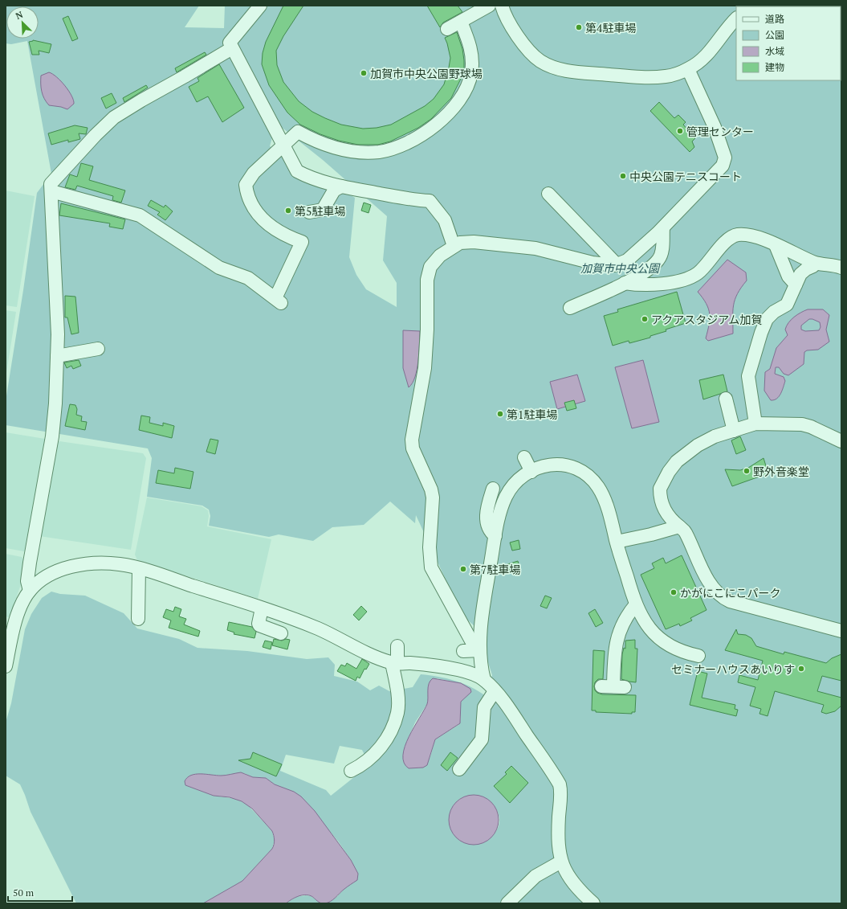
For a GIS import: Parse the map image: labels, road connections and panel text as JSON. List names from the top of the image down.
{
  "parks": ["加賀市中央公園"],
  "places": [
    "第4駐車場",
    "加賀市中央公園野球場",
    "管理センター",
    "中央公園テニスコート",
    "第5駐車場",
    "アクアスタジアム加賀",
    "第1駐車場",
    "野外音楽堂",
    "第7駐車場",
    "かがにこにこパーク",
    "セミナーハウスあいりす"
  ],
  "legend": [
    "道路",
    "公園",
    "水域",
    "建物"
  ],
  "scale_bar": "50 m",
  "north": "top left"
}
